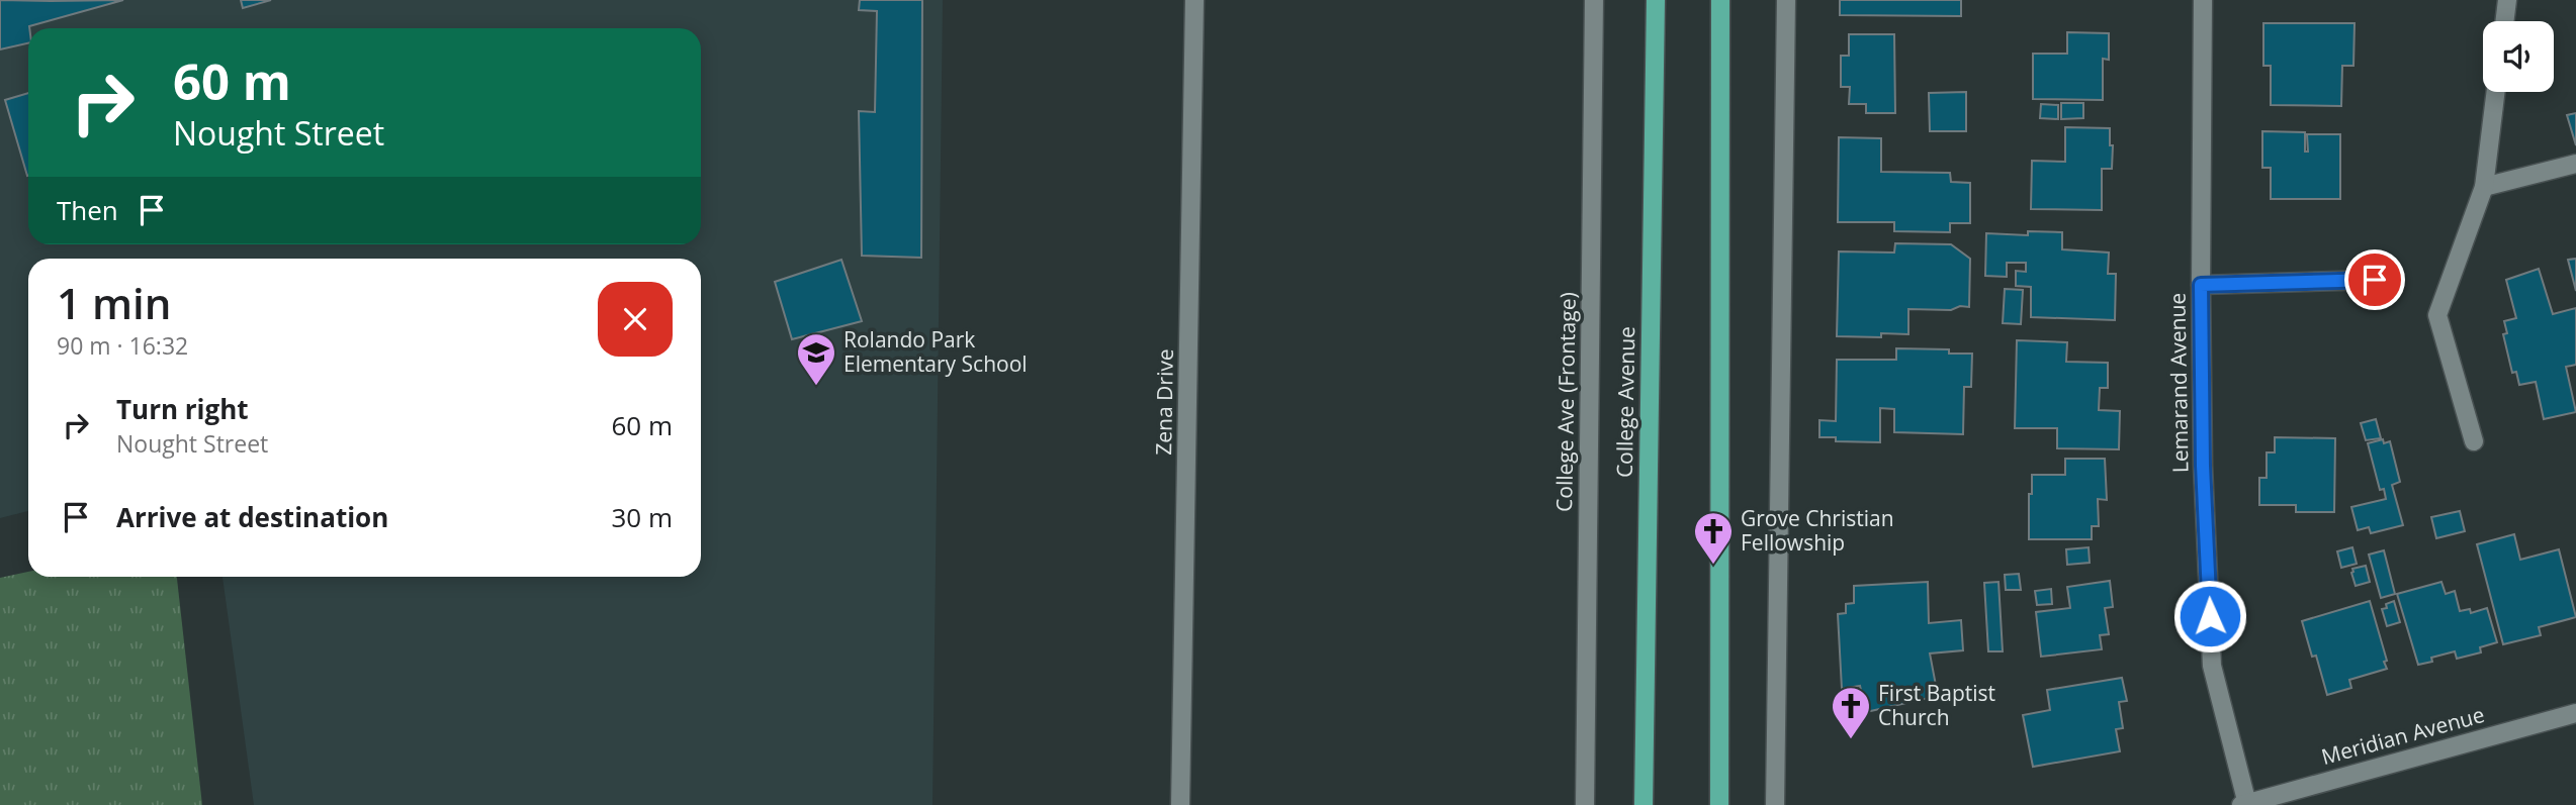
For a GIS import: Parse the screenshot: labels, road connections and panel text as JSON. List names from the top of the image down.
{
  "streets": {
    "main road": ["College Avenue"],
    "street": [
      "Lemarand Avenue",
      "Zena Drive",
      "College Ave (Frontage)",
      "Meridian Avenue"
    ]
  },
  "crossings": [
    ["Lemarand Avenue", "Meridian Avenue"]
  ],
  "places": {
    "school or university": ["Rolando Park Elementary School"],
    "church": ["Grove Christian Fellowship", "First Baptist Church"]
  },
  "page": {
    "turn": ["60 m", "Nought Street"],
    "then": "Then",
    "heading": ["1 min", "90 m · 16:32"],
    "list": [
      {
        "name": "Turn right",
        "note": "Nought Street",
        "value": "60 m"
      },
      {
        "name": "Arrive at destination",
        "value": "30 m"
      }
    ]
  }
}
